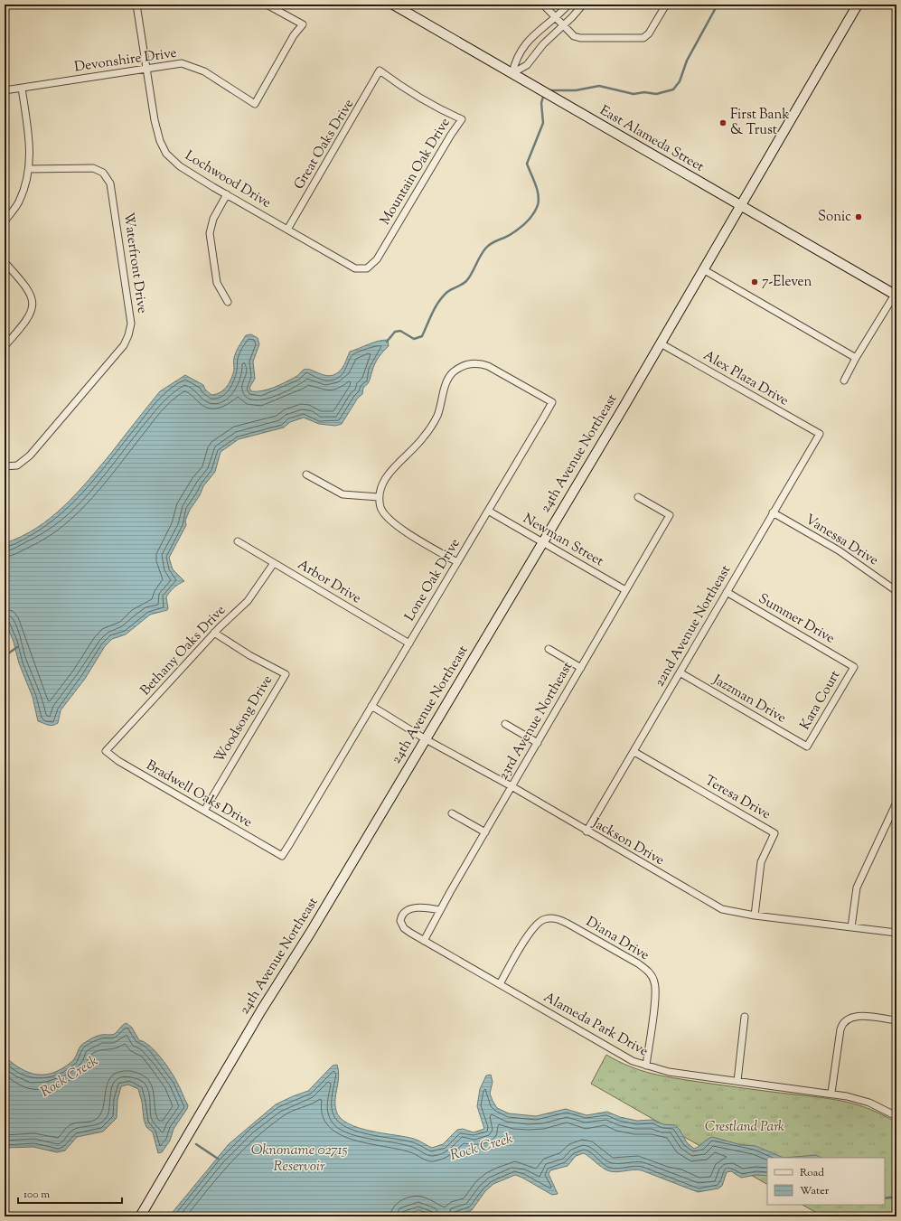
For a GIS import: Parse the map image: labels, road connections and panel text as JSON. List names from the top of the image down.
{
  "streets": {
    "street": [
      "Devonshire Drive",
      "East Alameda Street",
      "Great Oaks Drive",
      "Mountain Oak Drive",
      "Lochwood Drive",
      "Waterfront Drive",
      "Alex Plaza Drive",
      "24th Avenue Northeast",
      "Newman Street",
      "Vanessa Drive",
      "Lone Oak Drive",
      "Arbor Drive",
      "Summer Drive",
      "22nd Avenue Northeast",
      "Bethany Oaks Drive",
      "Jazzman Drive",
      "Kara Court",
      "Woodsong Drive",
      "23rd Avenue Northeast",
      "Bradwell Oaks Drive",
      "Teresa Drive",
      "Jackson Drive",
      "Diana Drive",
      "Alameda Park Drive"
    ]
  },
  "crossings": [
    ["Devonshire Drive", "Lochwood Drive"],
    ["East Alameda Street", "24th Avenue Northeast"],
    ["Great Oaks Drive", "Mountain Oak Drive"],
    ["Great Oaks Drive", "Lochwood Drive"],
    ["Mountain Oak Drive", "Lochwood Drive"],
    ["Alex Plaza Drive", "24th Avenue Northeast"],
    ["Alex Plaza Drive", "22nd Avenue Northeast"],
    ["24th Avenue Northeast", "Newman Street"],
    ["24th Avenue Northeast", "Jackson Drive"],
    ["Newman Street", "Lone Oak Drive"],
    ["Newman Street", "23rd Avenue Northeast"],
    ["Vanessa Drive", "22nd Avenue Northeast"],
    ["Lone Oak Drive", "Arbor Drive"],
    ["Lone Oak Drive", "Bradwell Oaks Drive"],
    ["Lone Oak Drive", "Jackson Drive"],
    ["Arbor Drive", "Bethany Oaks Drive"],
    ["Summer Drive", "22nd Avenue Northeast"],
    ["Summer Drive", "Kara Court"],
    ["22nd Avenue Northeast", "Jazzman Drive"],
    ["22nd Avenue Northeast", "Teresa Drive"],
    ["22nd Avenue Northeast", "Jackson Drive"],
    ["Bethany Oaks Drive", "Woodsong Drive"],
    ["Bethany Oaks Drive", "Bradwell Oaks Drive"],
    ["Jazzman Drive", "Kara Court"],
    ["Woodsong Drive", "Bradwell Oaks Drive"],
    ["23rd Avenue Northeast", "Jackson Drive"],
    ["23rd Avenue Northeast", "Alameda Park Drive"],
    ["Teresa Drive", "Jackson Drive"],
    ["Diana Drive", "Alameda Park Drive"]
  ],
  "water": ["Rock Creek", "Oknoname 02715 Reservoir"],
  "parks": ["Crestland Park"],
  "places": ["First Bank & Trust", "Sonic", "7-Eleven"],
  "legend": ["Road", "Water"],
  "scale_bar": "100 m"
}
